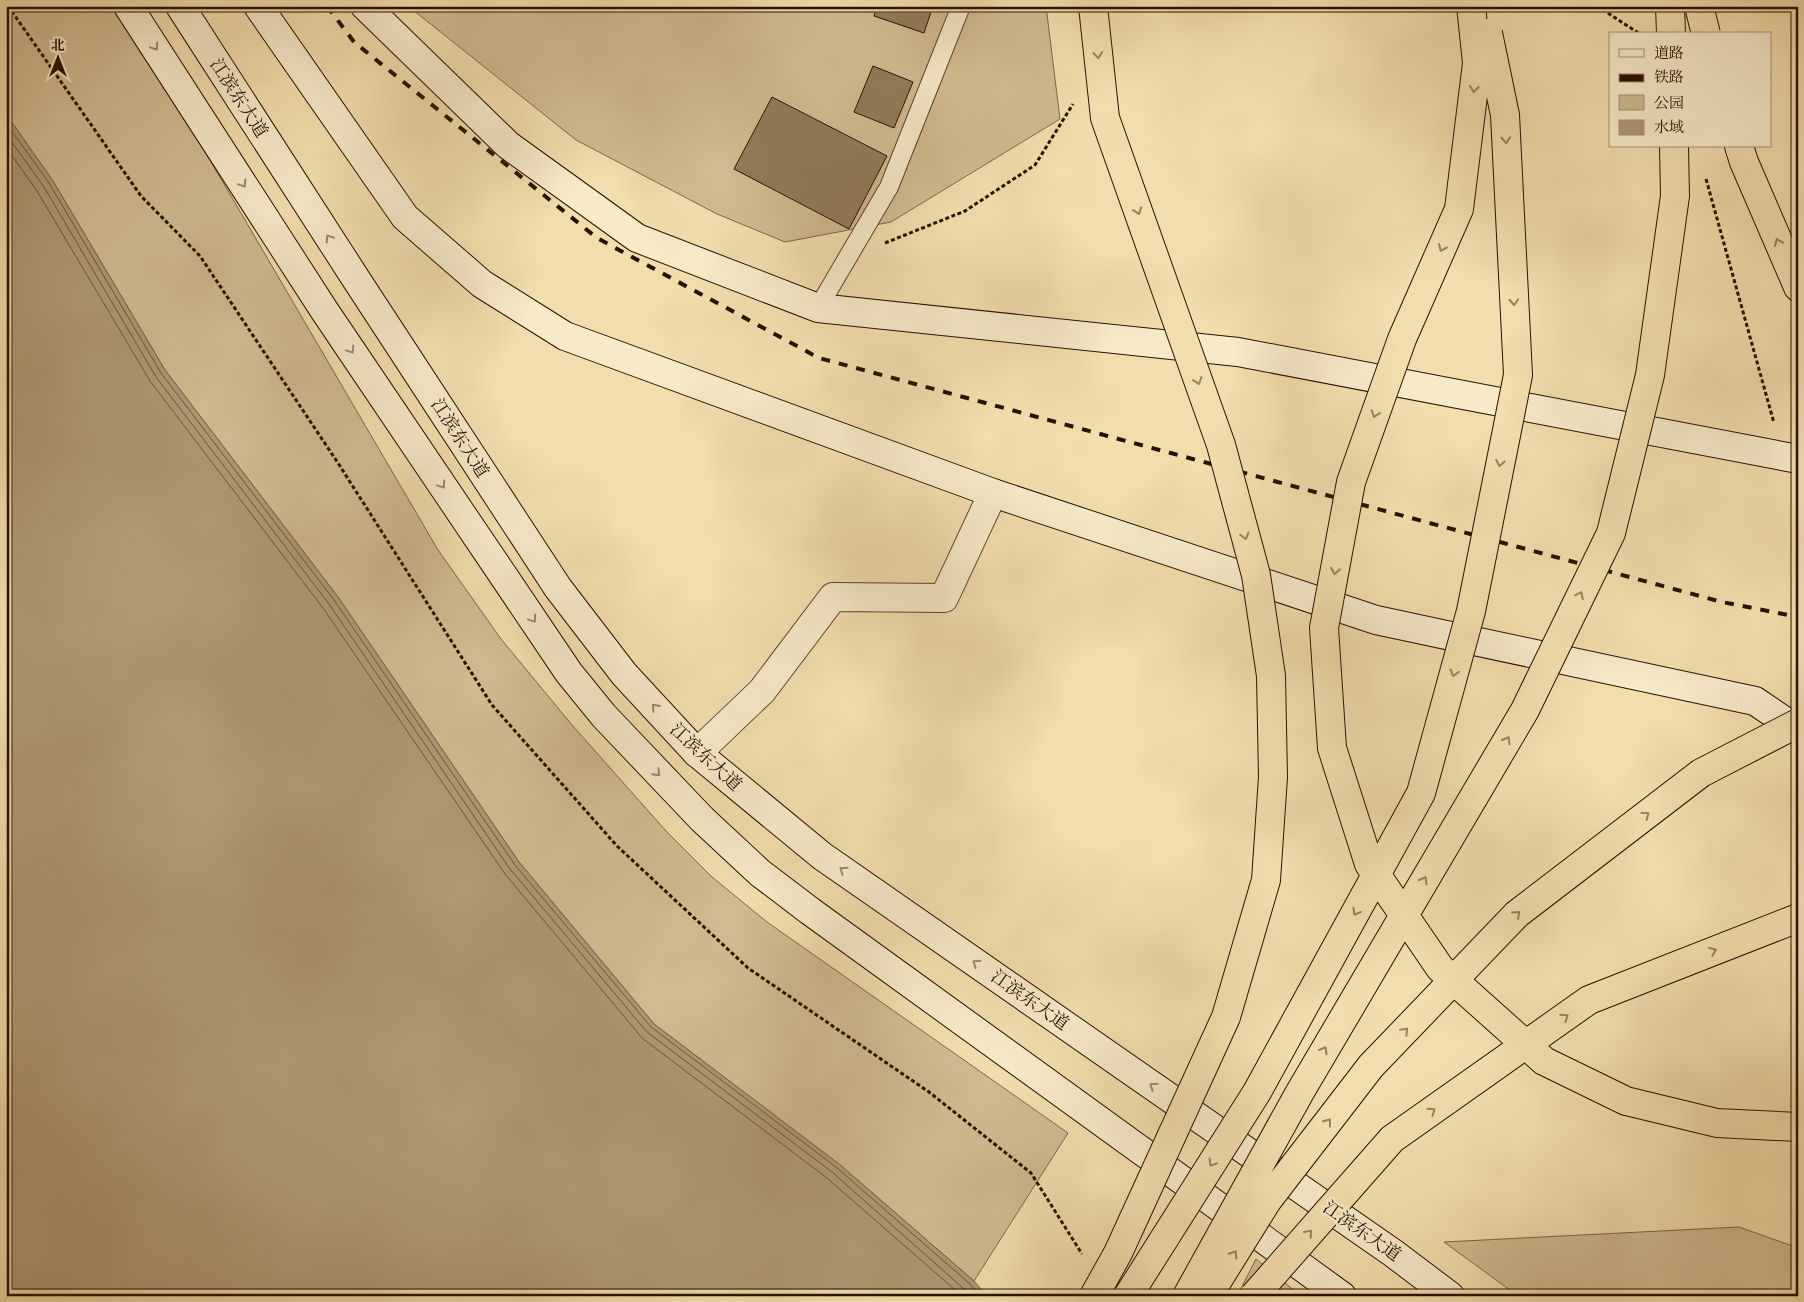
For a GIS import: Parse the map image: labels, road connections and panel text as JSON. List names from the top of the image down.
{
  "streets": {
    "street": ["江滨东大道"]
  },
  "legend": [
    "道路",
    "铁路",
    "公园",
    "水域"
  ],
  "north": "top"
}
